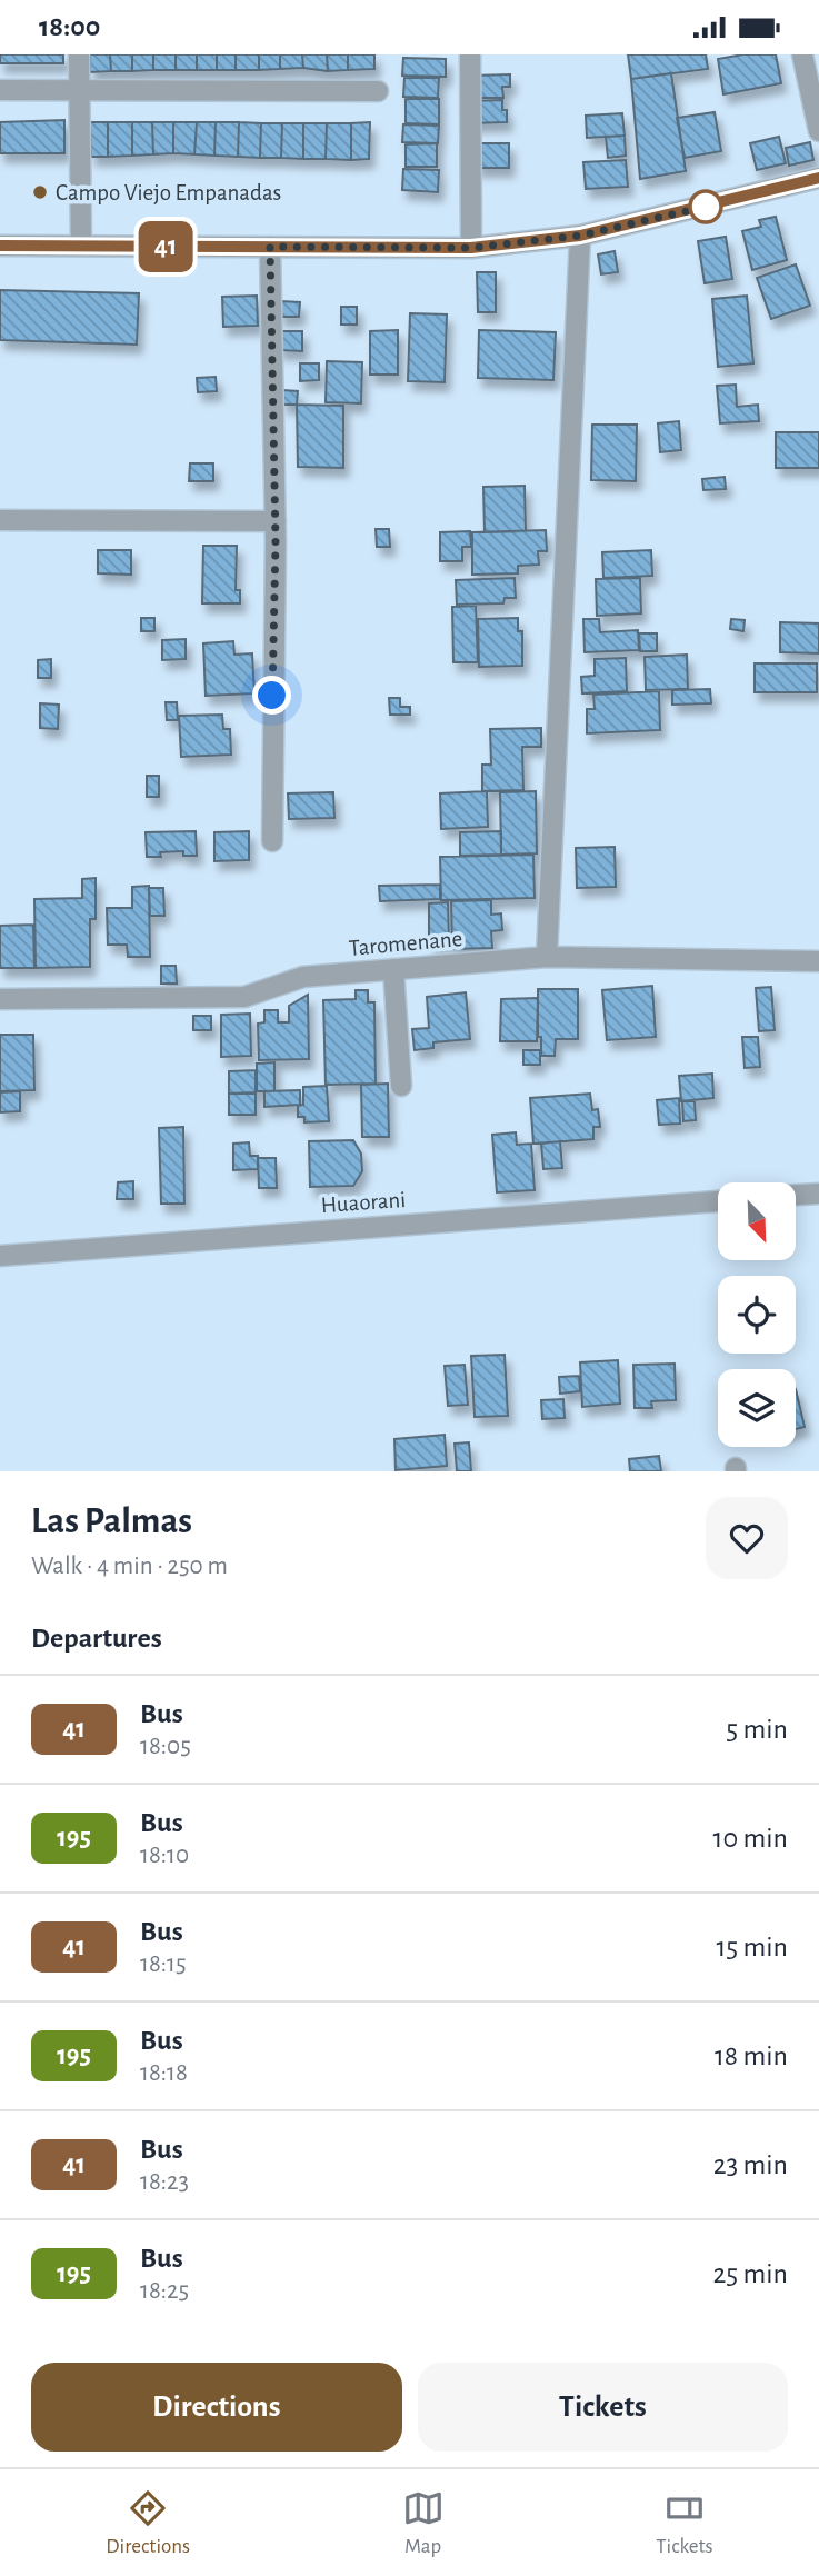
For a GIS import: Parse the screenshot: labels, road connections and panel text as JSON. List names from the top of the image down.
{
  "streets": {
    "street": ["Taromenane", "Huaorani"]
  },
  "places": ["Campo Viejo Empanadas"],
  "lines": ["bus line 41"],
  "north": "bottom right",
  "page": {
    "status": "18:00",
    "on_map": "41",
    "heading": [
      ["Las Palmas", "Walk · 4 min · 250 m"],
      "Departures"
    ],
    "list": [
      {
        "mark": "41",
        "name": "Bus",
        "note": "18:05",
        "value": "5 min"
      },
      {
        "mark": "195",
        "name": "Bus",
        "note": "18:10",
        "value": "10 min"
      },
      {
        "mark": "41",
        "name": "Bus",
        "note": "18:15",
        "value": "15 min"
      },
      {
        "mark": "195",
        "name": "Bus",
        "note": "18:18",
        "value": "18 min"
      },
      {
        "mark": "41",
        "name": "Bus",
        "note": "18:23",
        "value": "23 min"
      },
      {
        "mark": "195",
        "name": "Bus",
        "note": "18:25",
        "value": "25 min"
      }
    ],
    "buttons": ["Directions", "Tickets"],
    "tabs": ["Directions", "Map", "Tickets"]
  }
}
